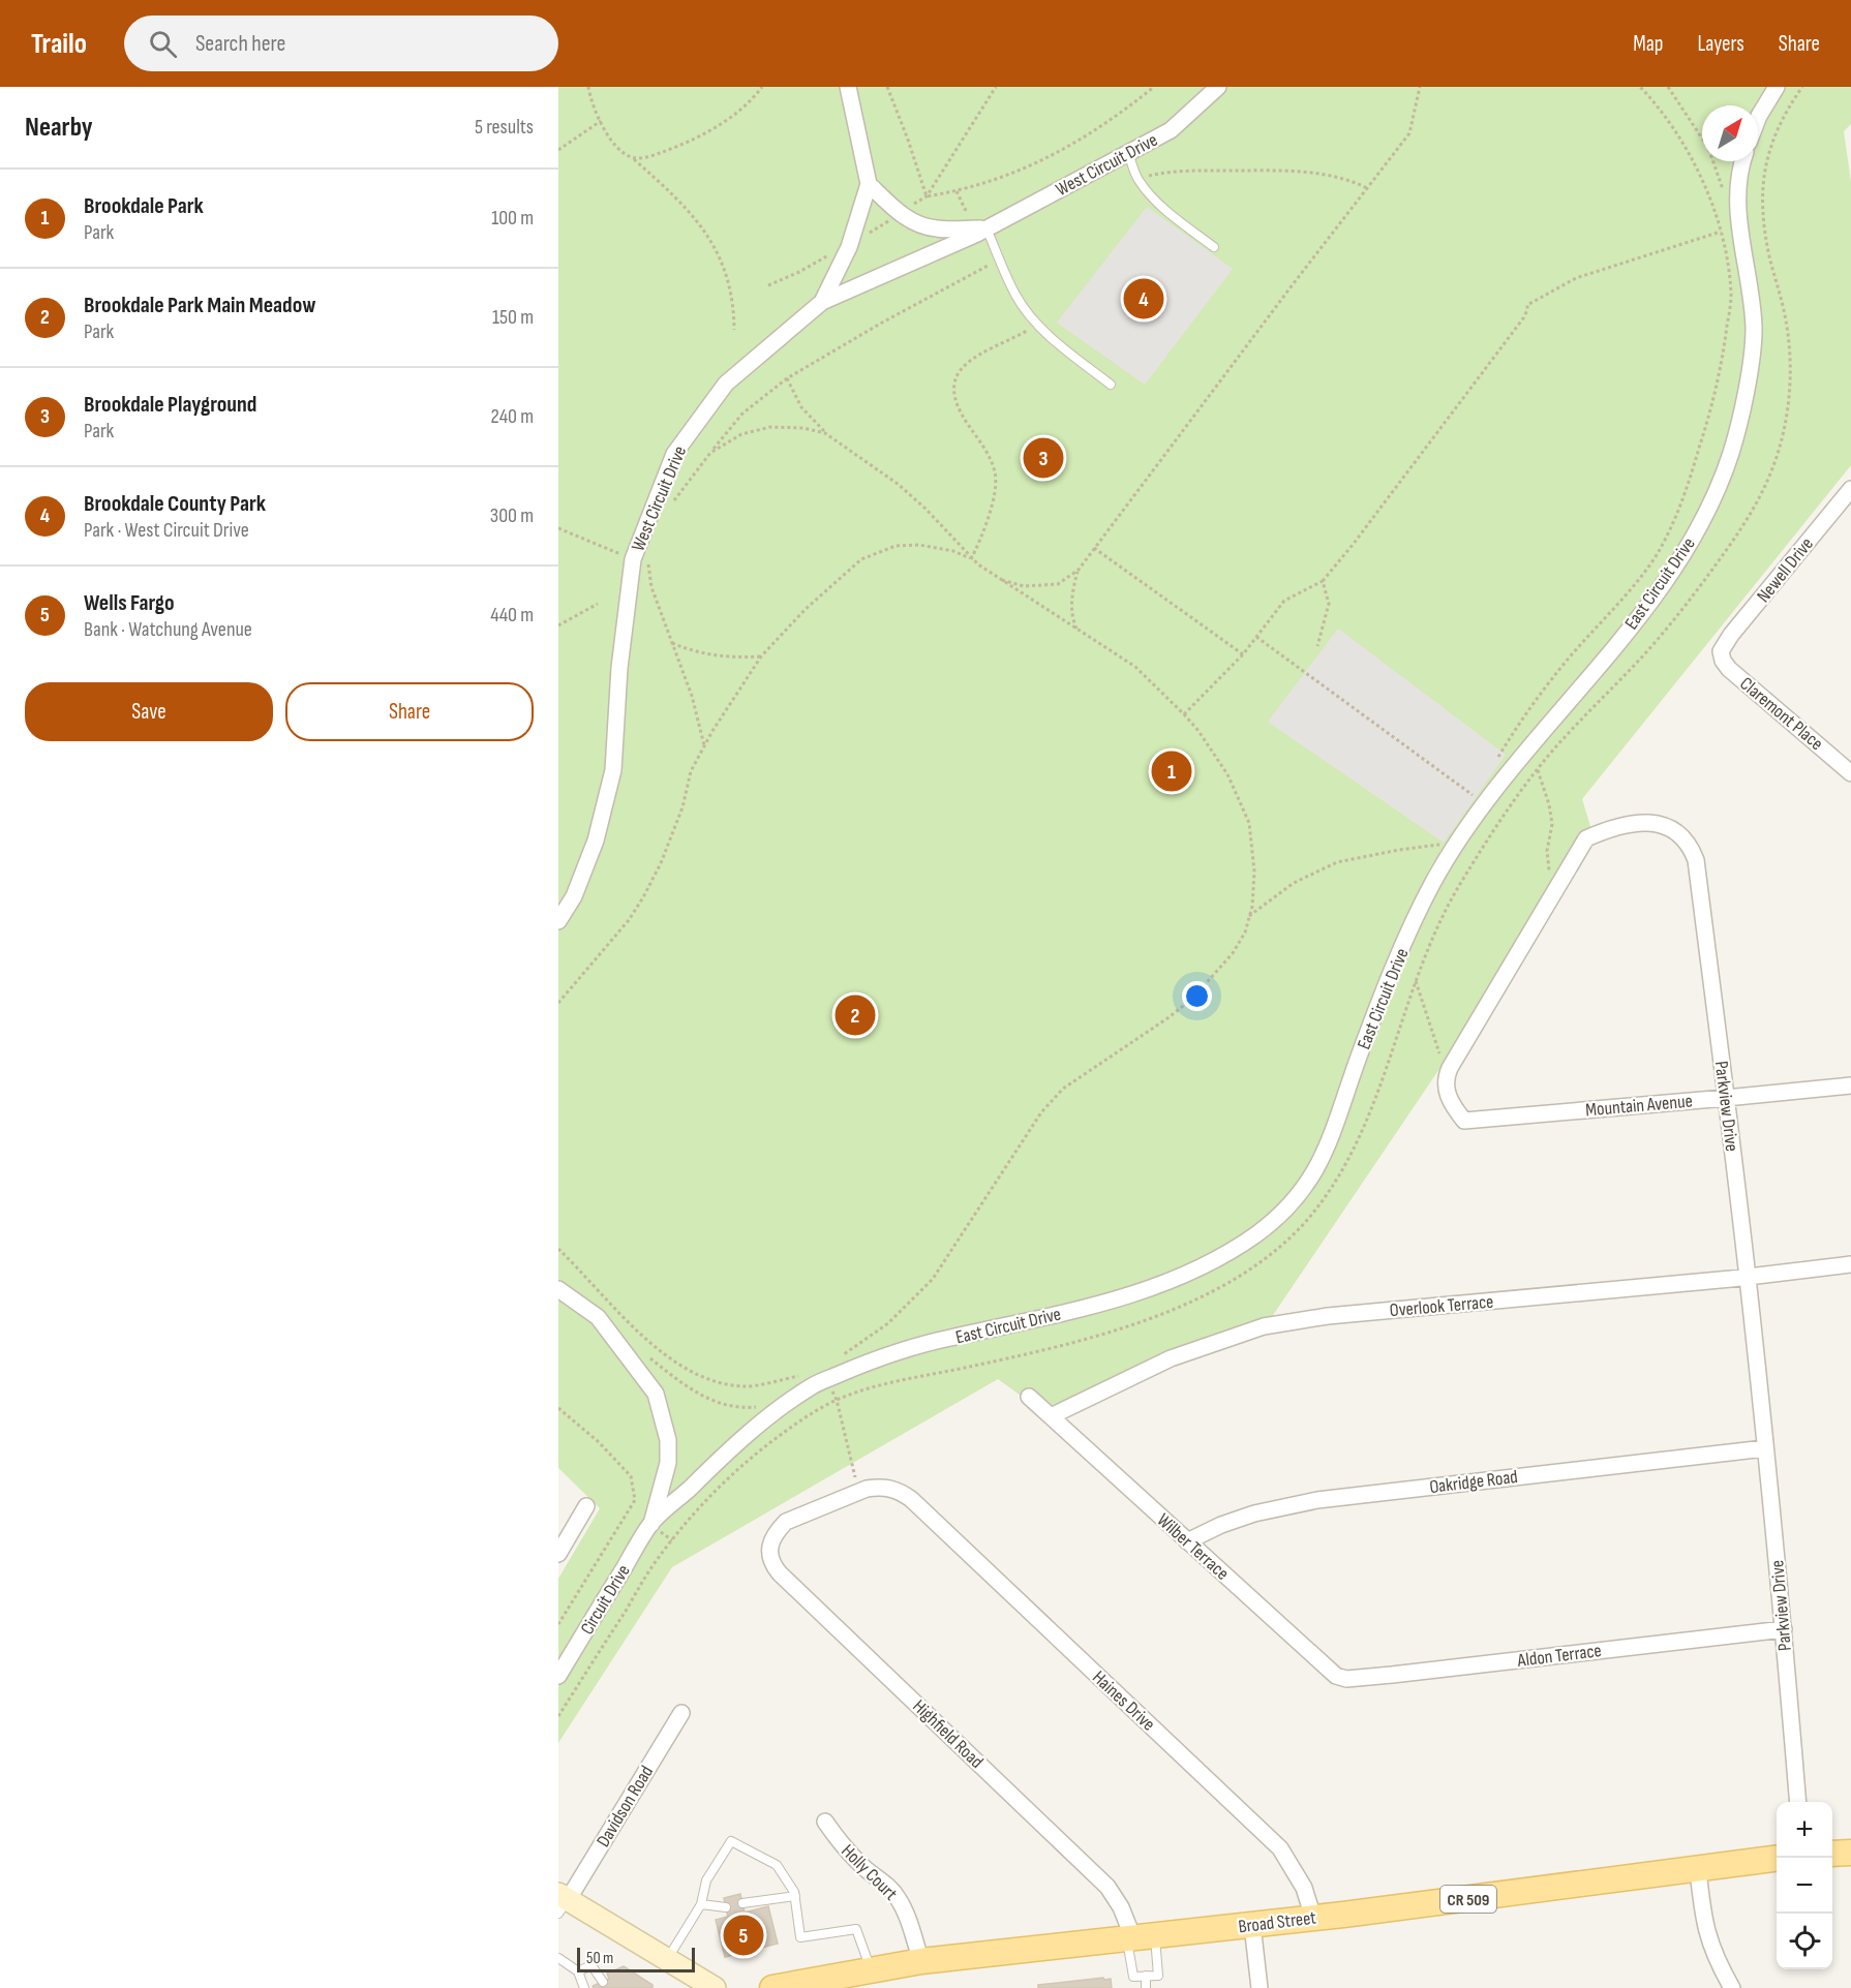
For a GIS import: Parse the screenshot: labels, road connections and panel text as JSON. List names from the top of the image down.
{
  "streets": {
    "main road": ["CR 509", "Broad Street"],
    "street": [
      "West Circuit Drive",
      "Newell Drive",
      "East Circuit Drive",
      "Claremont Place",
      "Mountain Avenue",
      "Parkview Drive",
      "Overlook Terrace",
      "Oakridge Road",
      "Wilber Terrace",
      "Circuit Drive",
      "Aldon Terrace",
      "Haines Drive",
      "Highfield Road",
      "Davidson Road",
      "Holly Court"
    ]
  },
  "crossings": [
    ["Newell Drive", "Claremont Place"],
    ["East Circuit Drive", "Circuit Drive"],
    ["Mountain Avenue", "Parkview Drive"],
    ["Parkview Drive", "Overlook Terrace"],
    ["Parkview Drive", "Oakridge Road"],
    ["Parkview Drive", "Aldon Terrace"],
    ["Overlook Terrace", "Wilber Terrace"],
    ["Oakridge Road", "Wilber Terrace"],
    ["Wilber Terrace", "Aldon Terrace"],
    ["Haines Drive", "Highfield Road"],
    ["Haines Drive", "Broad Street"],
    ["Highfield Road", "Broad Street"],
    ["Holly Court", "Broad Street"]
  ],
  "scale_bar": "50 m",
  "north": "top right",
  "page": {
    "header": "Trailo",
    "search": "Search here",
    "nav": ["Map", "Layers", "Share"],
    "heading": ["Nearby", "5 results"],
    "list": [
      {
        "mark": "1",
        "name": "Brookdale Park",
        "note": "Park",
        "value": "100 m"
      },
      {
        "mark": "2",
        "name": "Brookdale Park Main Meadow",
        "note": "Park",
        "value": "150 m"
      },
      {
        "mark": "3",
        "name": "Brookdale Playground",
        "note": "Park",
        "value": "240 m"
      },
      {
        "mark": "4",
        "name": "Brookdale County Park",
        "note": "Park · West Circuit Drive",
        "value": "300 m"
      },
      {
        "mark": "5",
        "name": "Wells Fargo",
        "note": "Bank · Watchung Avenue",
        "value": "440 m"
      }
    ],
    "pins": [
      "4",
      "3",
      "1",
      "2",
      "5"
    ],
    "buttons": ["Save", "Share"],
    "map_buttons": ["+", "−"],
    "scale": "50 m"
  }
}
